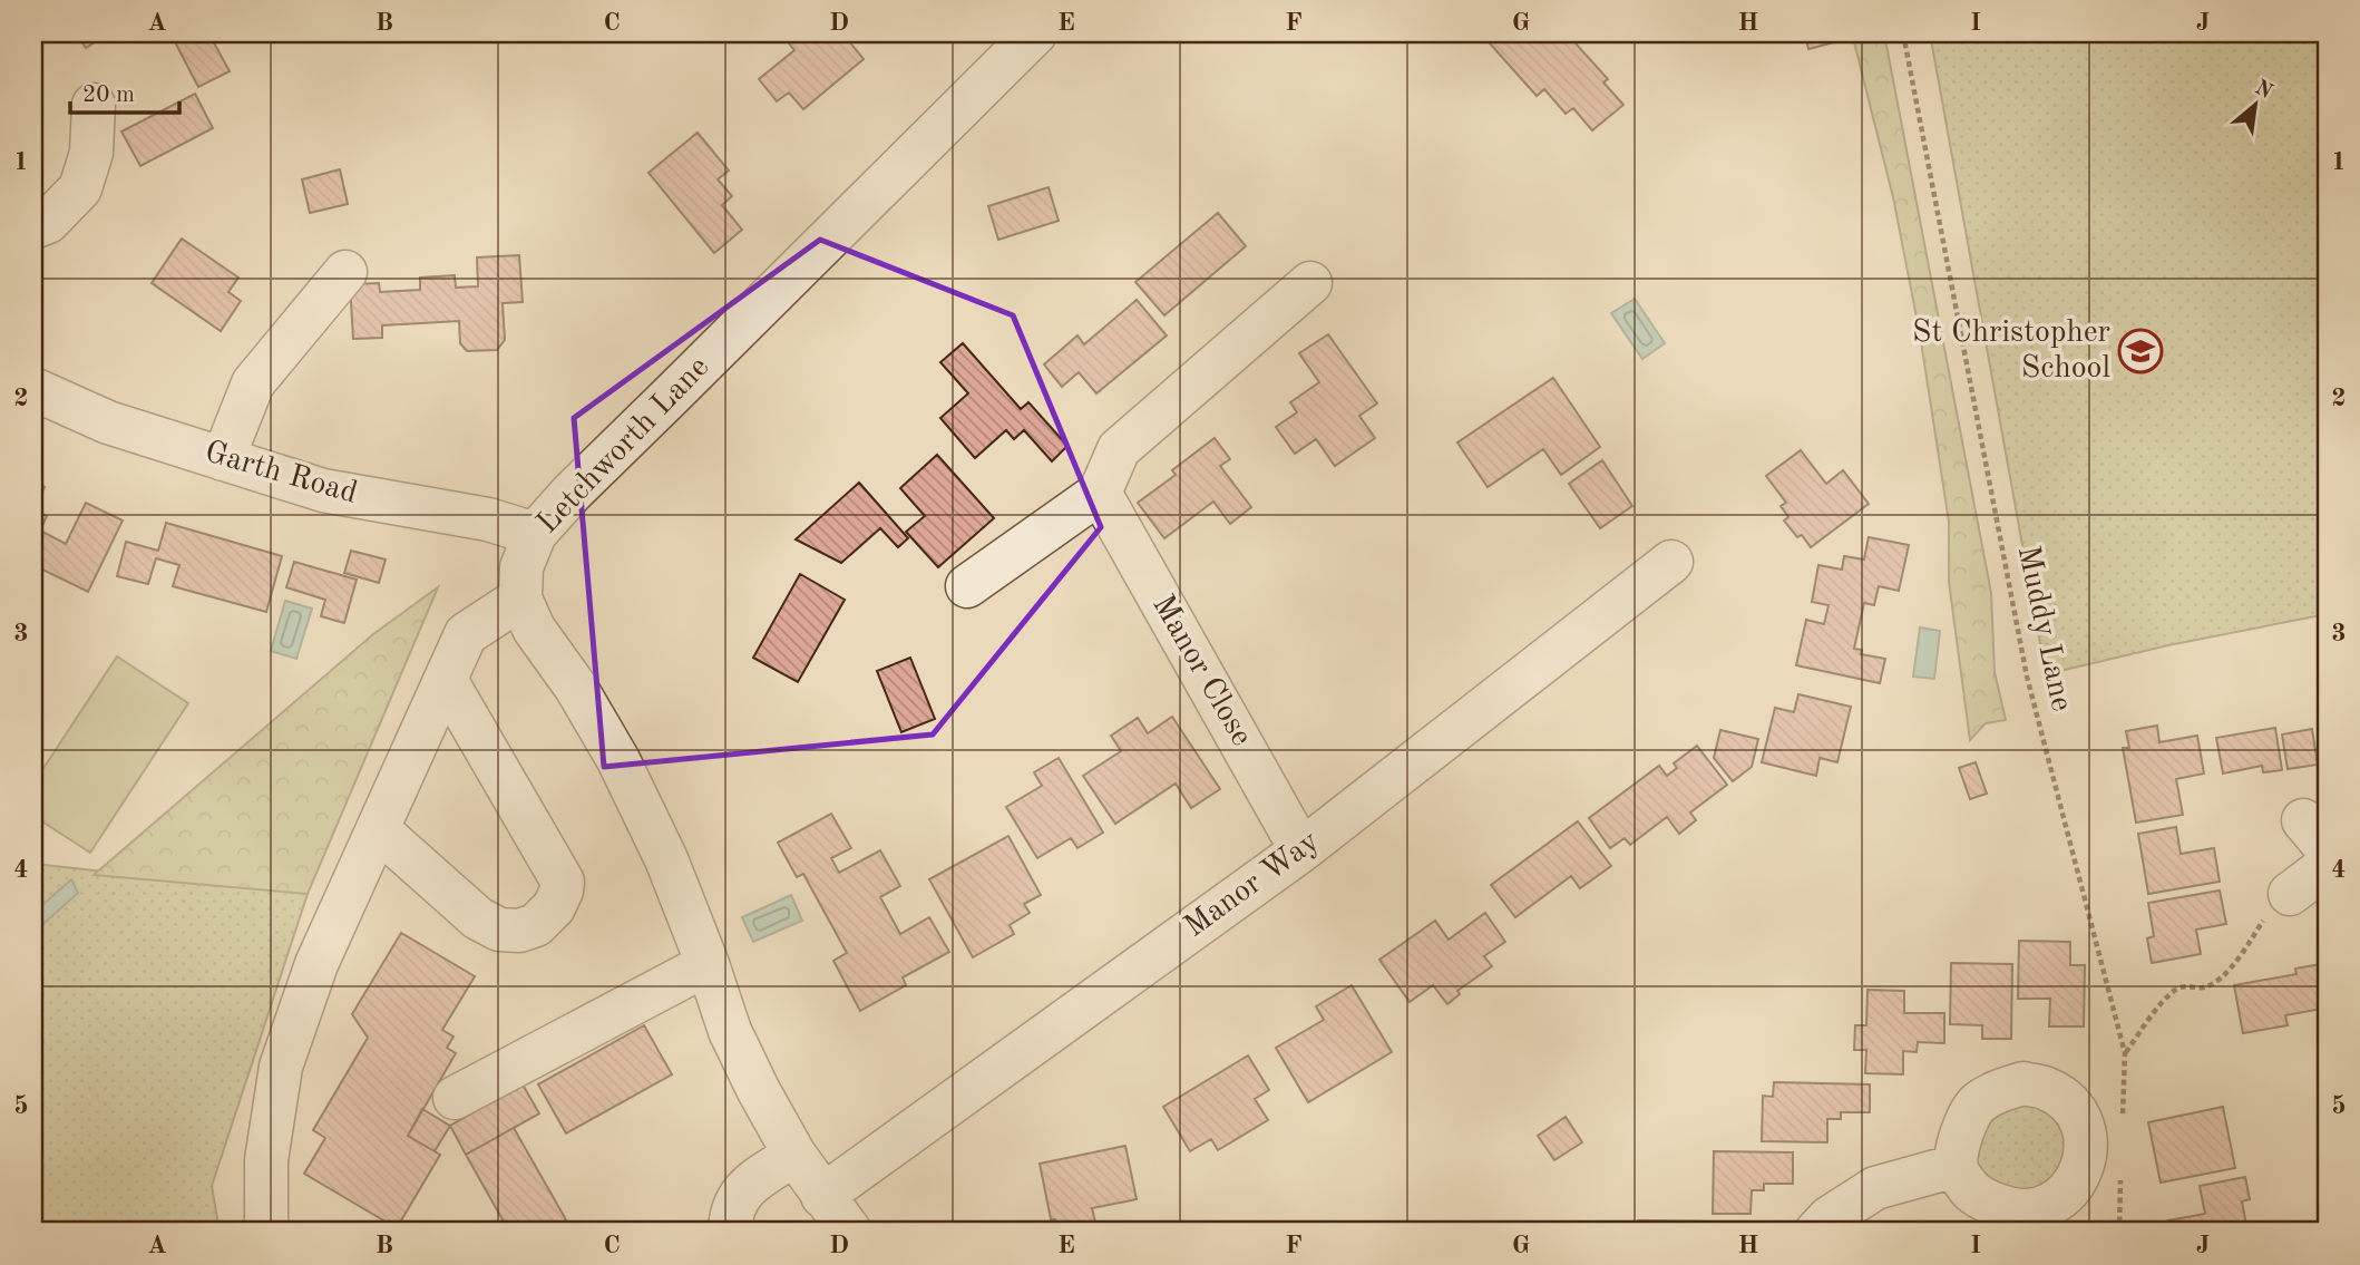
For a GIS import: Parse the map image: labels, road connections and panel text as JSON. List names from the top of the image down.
{
  "streets": {
    "street": [
      "Letchworth Lane",
      "Garth Road",
      "Manor Close",
      "Manor Way"
    ],
    "path": ["Muddy Lane"]
  },
  "crossings": [
    ["Letchworth Lane", "Garth Road"],
    ["Manor Close", "Manor Way"]
  ],
  "places": {
    "school or university": ["St Christopher School"]
  },
  "scale_bar": "20 m",
  "north": "top right",
  "grid": {
    "columns": [
      "A",
      "B",
      "C",
      "D",
      "E",
      "F",
      "G",
      "H",
      "I",
      "J"
    ],
    "rows": [
      "1",
      "2",
      "3",
      "4",
      "5"
    ]
  }
}
